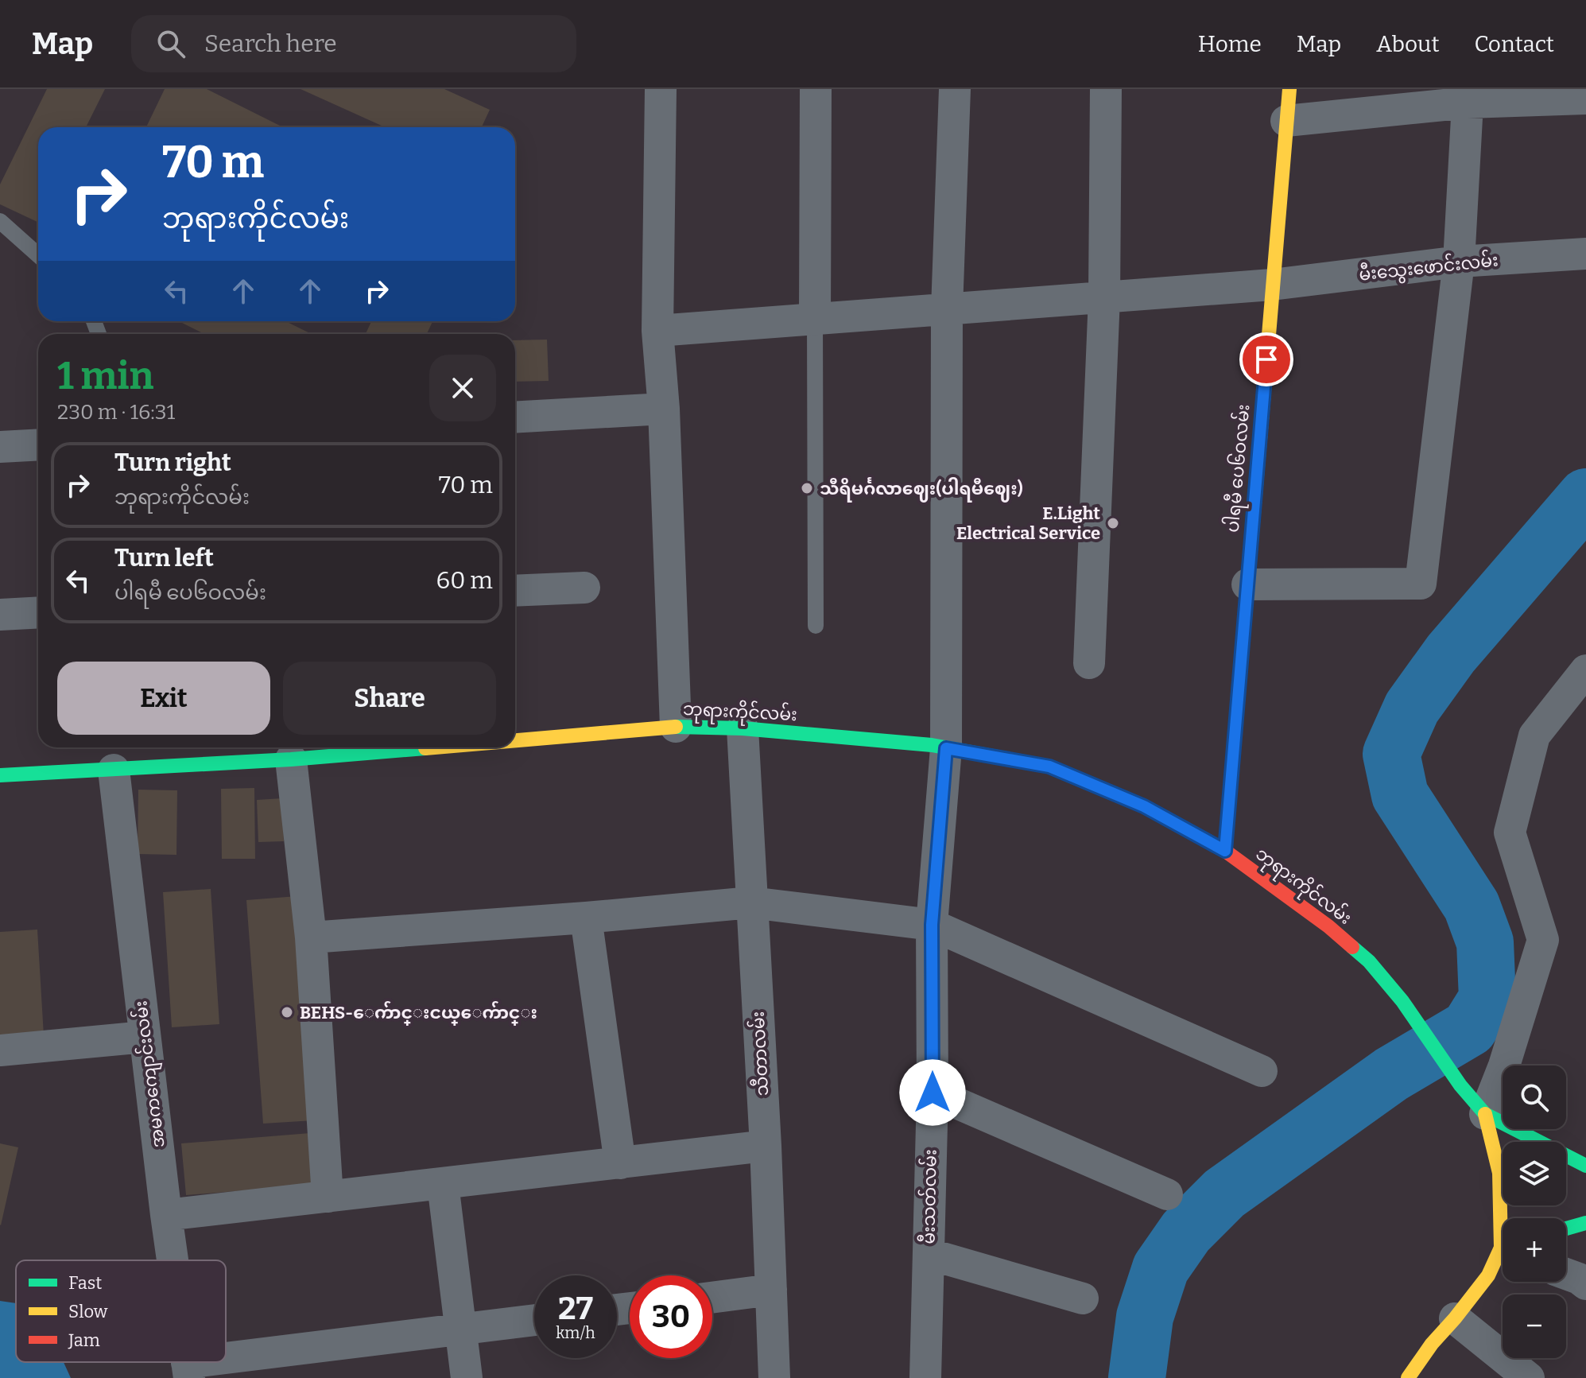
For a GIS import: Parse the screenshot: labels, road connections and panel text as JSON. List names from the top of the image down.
{
  "streets": {
    "main road": ["ပါရမီ ပေ၆ဝလမ်း", "ဘုရားကိုင်လမ်း"],
    "street": [
      "မီးသွေးဖောင်းလမ်း",
      "သီတာလမ်း",
      "အမကကျောင်းလမ်း",
      "မီးသတ်လမ်း"
    ]
  },
  "crossings": [
    ["မီးသွေးဖောင်းလမ်း", "ပါရမီ ပေ၆ဝလမ်း"],
    ["မီးသွေးဖောင်းလမ်း", "မီးသတ်လမ်း"],
    ["ပါရမီ ပေ၆ဝလမ်း", "ဘုရားကိုင်လမ်း"],
    ["ဘုရားကိုင်လမ်း", "သီတာလမ်း"],
    ["ဘုရားကိုင်လမ်း", "အမကကျောင်းလမ်း"],
    ["ဘုရားကိုင်လမ်း", "မီးသတ်လမ်း"]
  ],
  "places": ["သီရိမင်္ဂလာဈေး(ပါရမီဈေး)", "E.Light Electrical Service", "BEHS-ေက်ာင္းငယ္ေက်ာင္း"],
  "legend": ["Fast", "Slow", "Jam"],
  "page": {
    "header": "Map",
    "search": "Search here",
    "nav": [
      "Home",
      "Map",
      "About",
      "Contact"
    ],
    "turn": ["70 m", "ဘုရားကိုင်လမ်း"],
    "heading": ["1 min", "230 m · 16:31"],
    "list": [
      {
        "name": "Turn right",
        "note": "ဘုရားကိုင်လမ်း",
        "value": "70 m"
      },
      {
        "name": "Turn left",
        "note": "ပါရမီ ပေ၆ဝလမ်း",
        "value": "60 m"
      }
    ],
    "buttons": ["Exit", "Share"],
    "map_buttons": ["+", "−"],
    "speed": "27 km/h",
    "limit": "30"
  }
}
